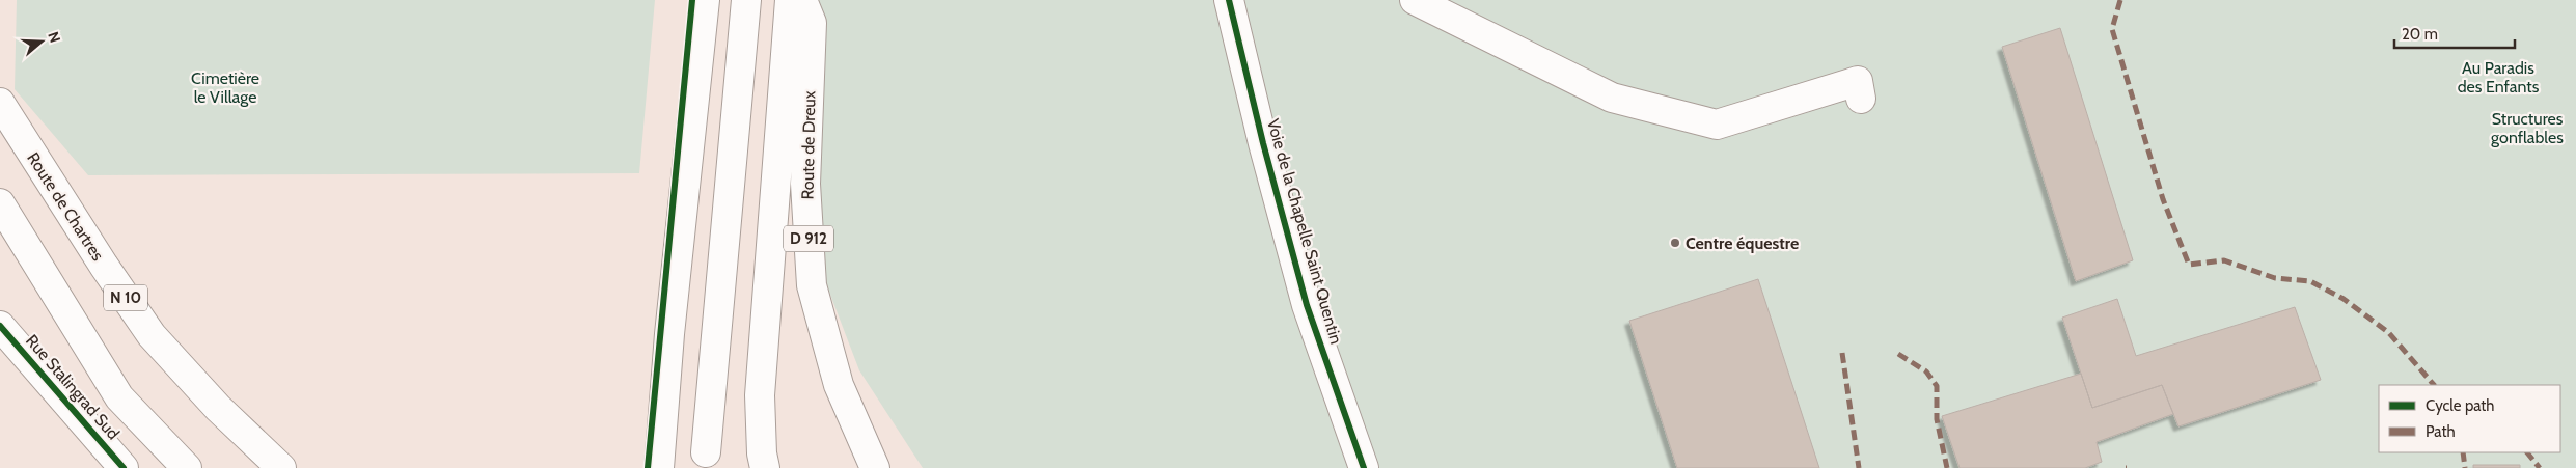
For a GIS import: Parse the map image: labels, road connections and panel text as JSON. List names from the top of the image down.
{
  "streets": {
    "main road": [
      "Route de Dreux",
      "Route de Chartres",
      "Voie de la Chapelle Saint Quentin",
      "D 912",
      "N 10",
      "Rue Stalingrad Sud"
    ]
  },
  "parks": ["Au Paradis des Enfants", "Cimetière le Village", "Structures gonflables"],
  "places": ["Centre équestre"],
  "legend": ["Cycle path", "Path"],
  "scale_bar": "20 m",
  "north": "right"
}
